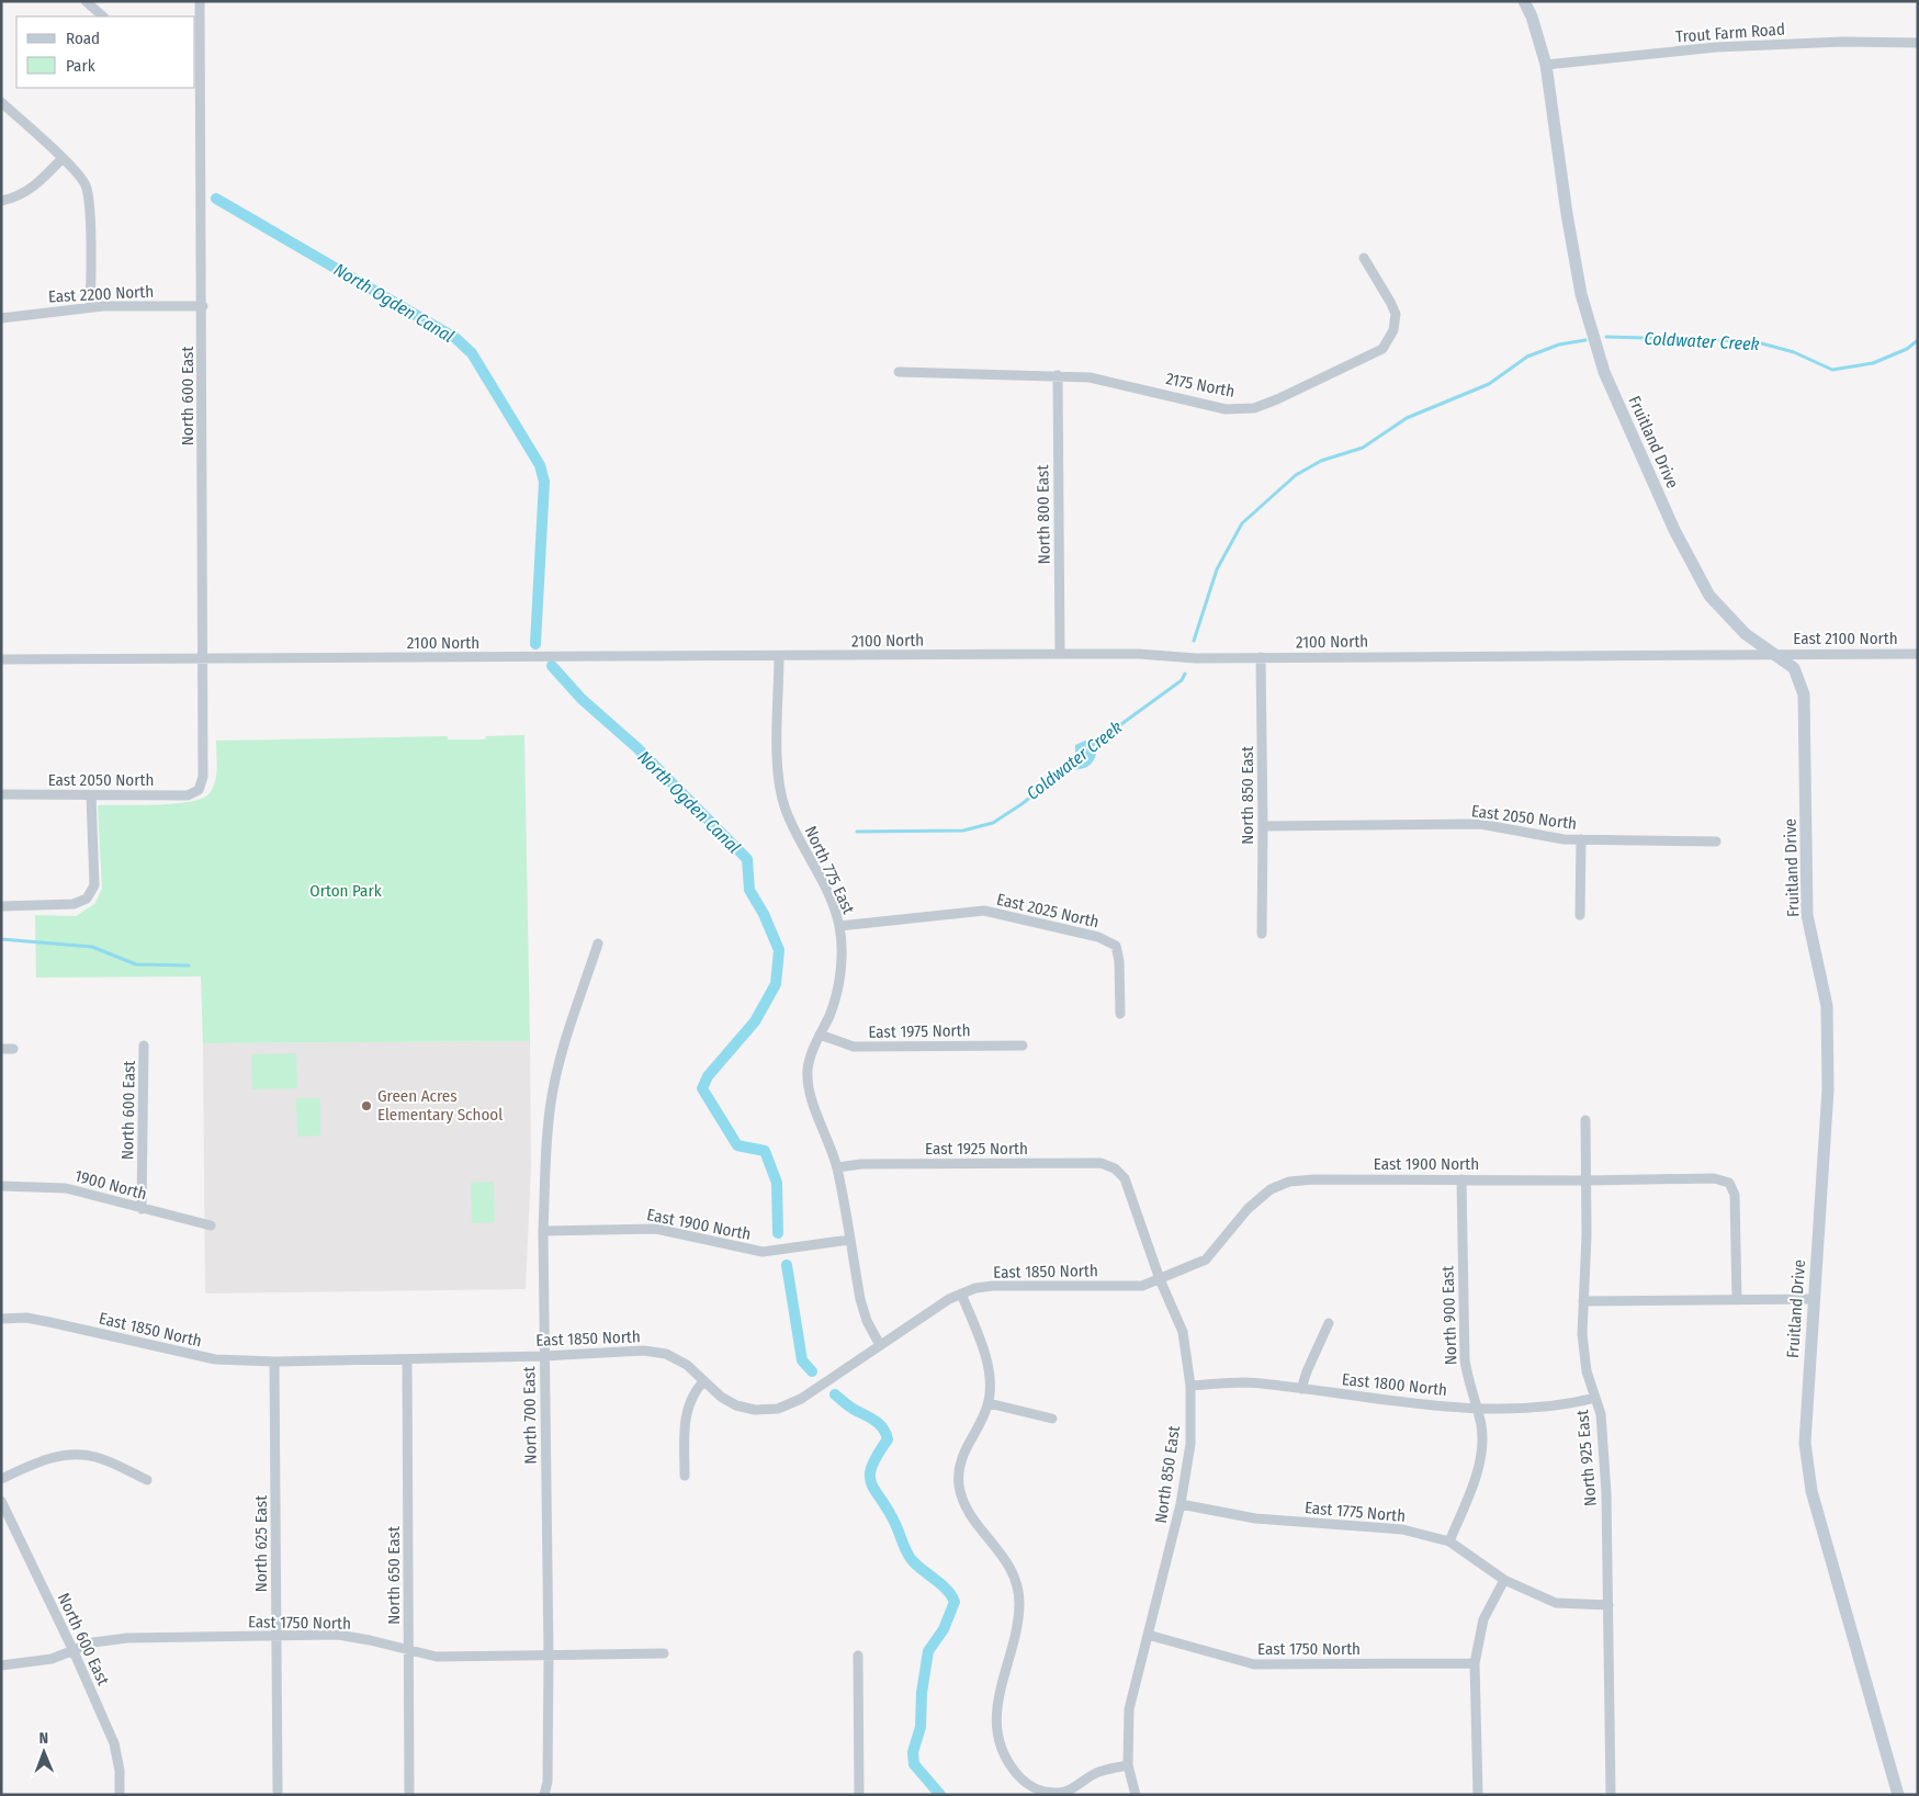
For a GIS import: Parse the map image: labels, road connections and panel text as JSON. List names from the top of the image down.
{
  "streets": {
    "street": [
      "Trout Farm Road",
      "East 2200 North",
      "2175 North",
      "North 600 East",
      "Fruitland Drive",
      "North 800 East",
      "East 2100 North",
      "2100 North",
      "East 2050 North",
      "North 850 East",
      "North 775 East",
      "East 2025 North",
      "East 1975 North",
      "East 1925 North",
      "East 1900 North",
      "1900 North",
      "East 1850 North",
      "North 900 East",
      "East 1800 North",
      "North 700 East",
      "North 925 East",
      "East 1775 North",
      "North 625 East",
      "North 650 East",
      "East 1750 North"
    ]
  },
  "crossings": [
    ["Trout Farm Road", "Fruitland Drive"],
    ["East 2200 North", "North 600 East"],
    ["2175 North", "North 800 East"],
    ["North 600 East", "2100 North"],
    ["North 600 East", "East 2050 North"],
    ["North 600 East", "1900 North"],
    ["North 600 East", "East 1750 North"],
    ["Fruitland Drive", "East 2100 North"],
    ["Fruitland Drive", "2100 North"],
    ["North 800 East", "2100 North"],
    ["East 2100 North", "2100 North"],
    ["2100 North", "North 850 East"],
    ["2100 North", "North 775 East"],
    ["East 2050 North", "North 850 East"],
    ["North 850 East", "East 1925 North"],
    ["North 850 East", "East 1900 North"],
    ["North 850 East", "East 1850 North"],
    ["North 850 East", "East 1800 North"],
    ["North 850 East", "East 1775 North"],
    ["North 850 East", "East 1750 North"],
    ["North 775 East", "East 2025 North"],
    ["North 775 East", "East 1975 North"],
    ["North 775 East", "East 1925 North"],
    ["North 775 East", "East 1900 North"],
    ["North 775 East", "East 1850 North"],
    ["East 1900 North", "East 1850 North"],
    ["East 1900 North", "North 900 East"],
    ["East 1900 North", "North 700 East"],
    ["East 1900 North", "North 925 East"],
    ["East 1850 North", "North 700 East"],
    ["East 1850 North", "North 625 East"],
    ["East 1850 North", "North 650 East"],
    ["North 900 East", "East 1800 North"],
    ["North 900 East", "East 1775 North"],
    ["East 1800 North", "North 925 East"],
    ["North 700 East", "East 1750 North"],
    ["North 925 East", "East 1775 North"],
    ["North 625 East", "East 1750 North"],
    ["North 650 East", "East 1750 North"]
  ],
  "water": ["North Ogden Canal", "Coldwater Creek"],
  "parks": ["Orton Park"],
  "places": ["Green Acres Elementary School"],
  "legend": ["Road", "Park"],
  "north": "top"
}
